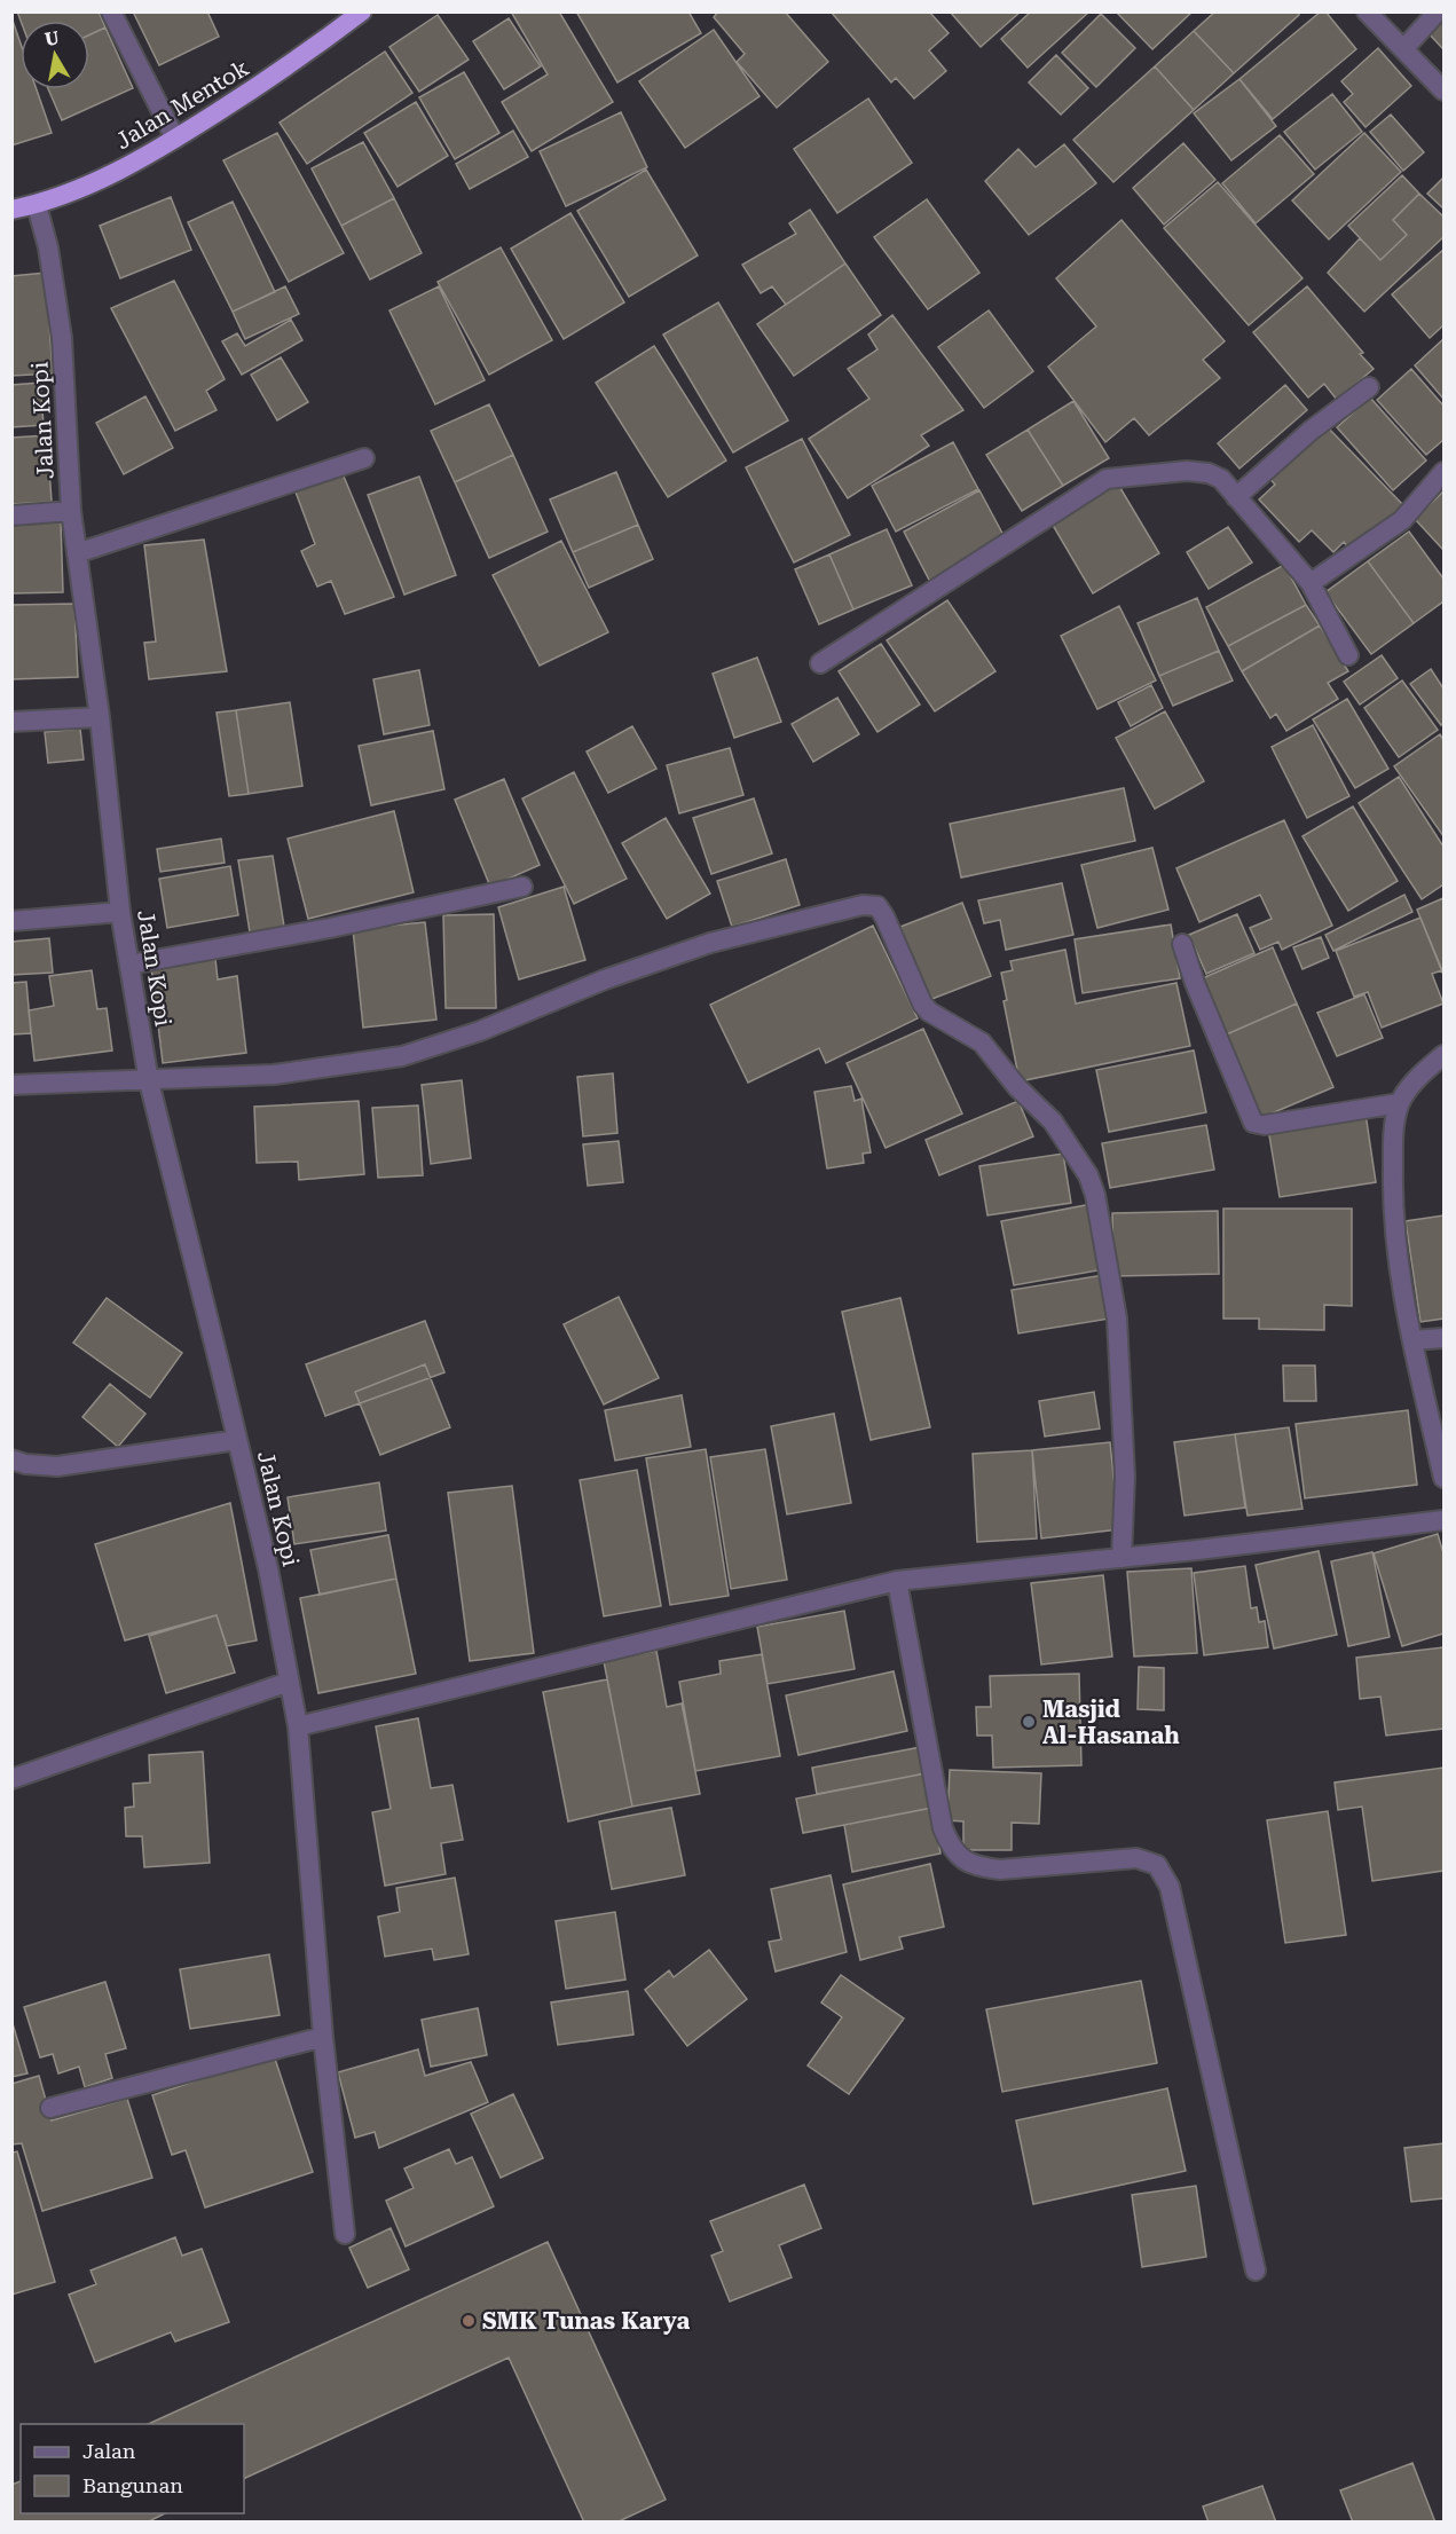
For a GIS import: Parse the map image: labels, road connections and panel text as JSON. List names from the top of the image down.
{
  "streets": {
    "highway": ["Jalan Mentok"],
    "street": ["Jalan Kopi"]
  },
  "crossings": [
    ["Jalan Mentok", "Jalan Kopi"]
  ],
  "places": ["Masjid Al-Hasanah", "SMK Tunas Karya"],
  "legend": ["Jalan", "Bangunan"],
  "north": "top"
}
